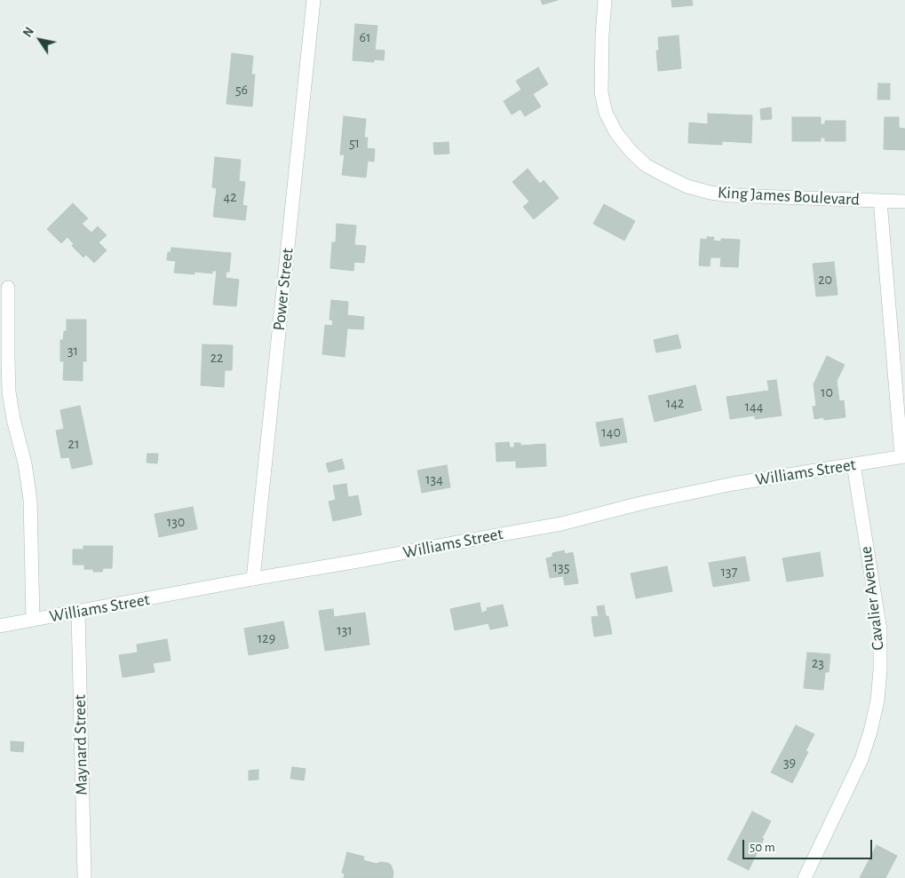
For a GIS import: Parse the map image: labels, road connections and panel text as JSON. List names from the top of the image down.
{
  "streets": {
    "street": [
      "King James Boulevard",
      "Power Street",
      "Williams Street",
      "Cavalier Avenue",
      "Maynard Street"
    ]
  },
  "crossings": [
    ["Power Street", "Williams Street"],
    ["Williams Street", "Cavalier Avenue"],
    ["Williams Street", "Maynard Street"]
  ],
  "house_numbers": [
    "61",
    "56",
    "51",
    "42",
    "20",
    "31",
    "22",
    "10",
    "142",
    "144",
    "140",
    "21",
    "134",
    "130",
    "135",
    "137",
    "131",
    "129",
    "23",
    "39"
  ],
  "scale_bar": "50 m",
  "north": "top left"
}
